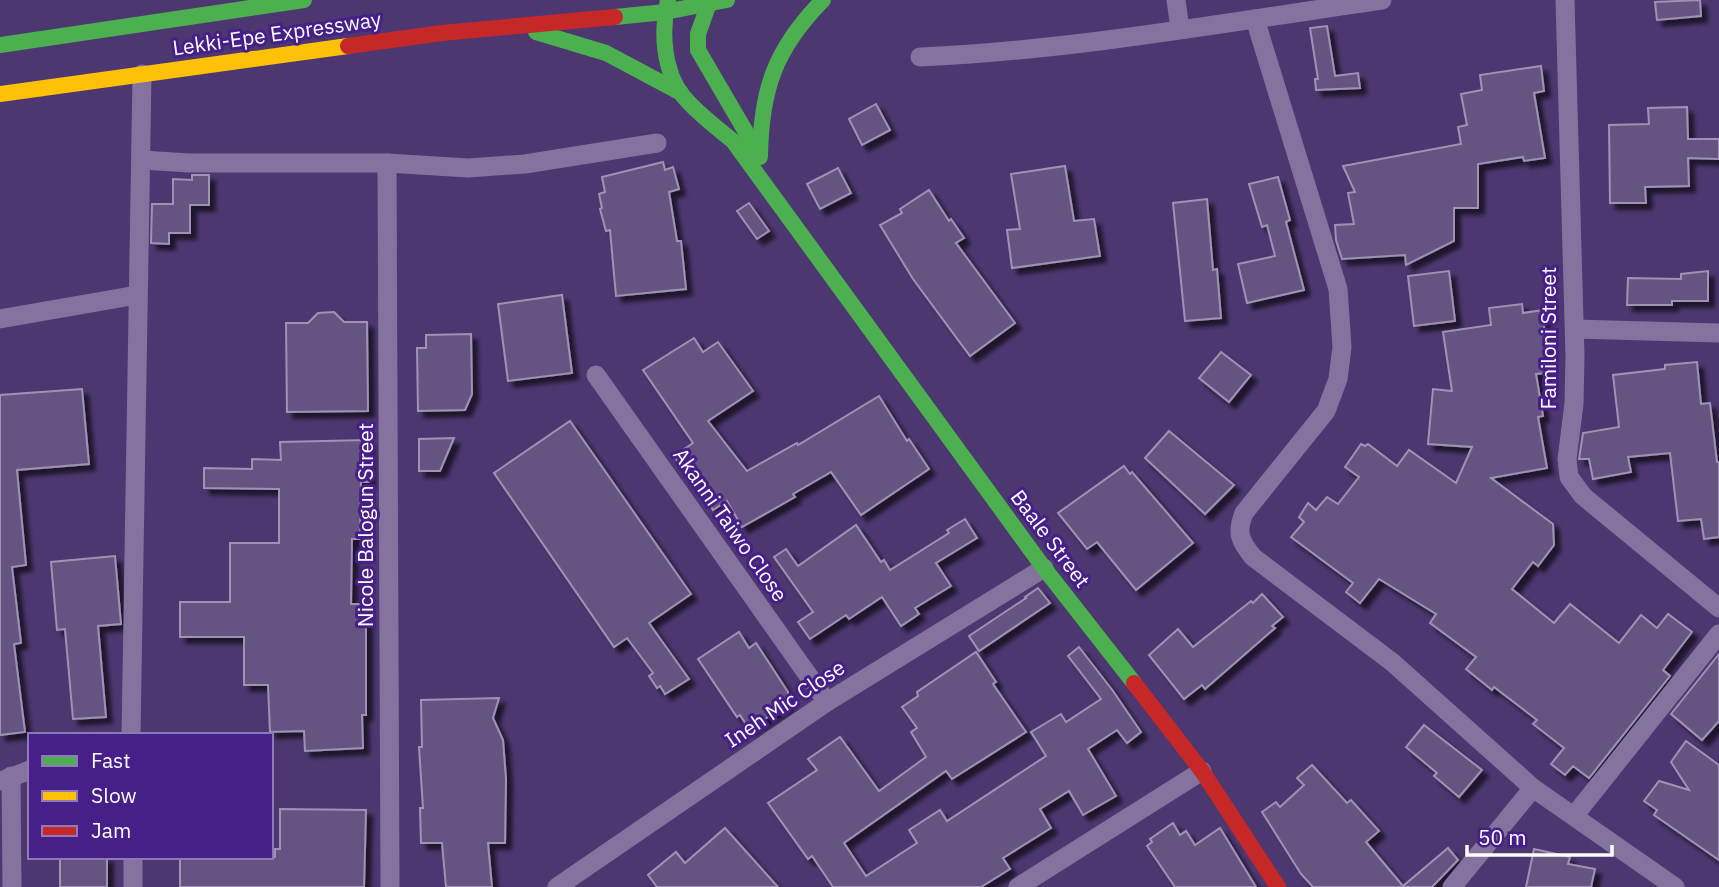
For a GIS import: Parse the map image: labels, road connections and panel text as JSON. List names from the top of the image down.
{
  "streets": {
    "main road": ["Lekki-Epe Expressway", "Baale Street"],
    "street": [
      "Familoni Street",
      "Nicole Balogun Street",
      "Akanni Taiwo Close",
      "Ineh Mic Close"
    ]
  },
  "crossings": [
    ["Akanni Taiwo Close", "Ineh Mic Close"],
    ["Baale Street", "Ineh Mic Close"]
  ],
  "legend": ["Fast", "Slow", "Jam"],
  "scale_bar": "50 m"
}
